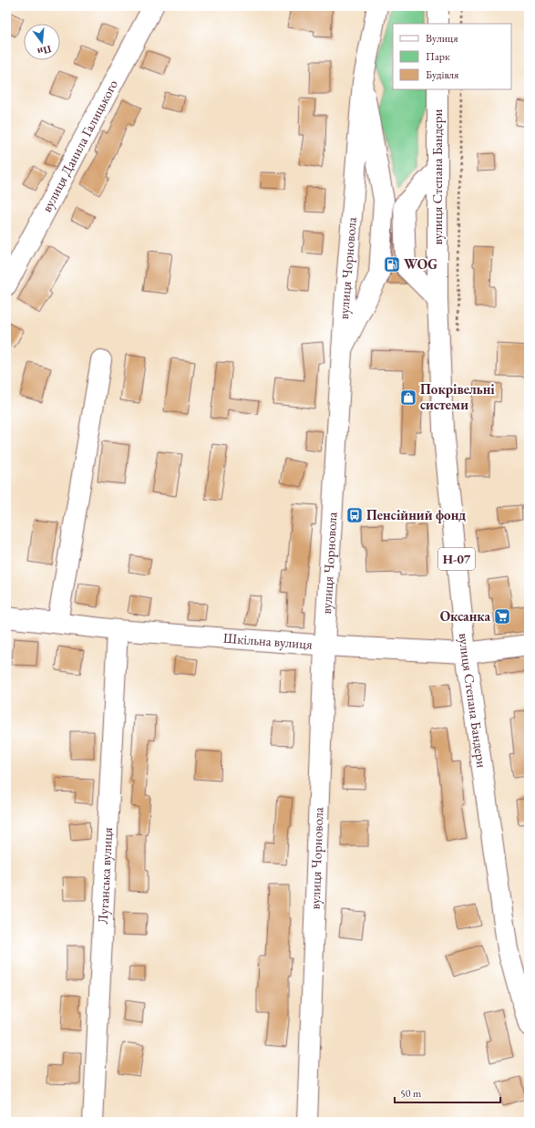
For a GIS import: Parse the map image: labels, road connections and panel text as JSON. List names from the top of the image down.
{
  "streets": {
    "main road": [
      "вулиця Данила Галицького",
      "вулиця Степана Бандери",
      "вулиця Чорновола",
      "Н-07",
      "Шкільна вулиця",
      "Луганська вулиця"
    ]
  },
  "crossings": [
    ["вулиця Степана Бандери", "Шкільна вулиця"],
    ["вулиця Чорновола", "Шкільна вулиця"],
    ["Шкільна вулиця", "Луганська вулиця"]
  ],
  "places": {
    "fuel station": ["WOG"],
    "shop": ["Покрівельні системи"],
    "bus stop": ["Пенсійний фонд"],
    "supermarket": ["Оксанка"]
  },
  "legend": ["Вулиця", "Парк", "Будівля"],
  "scale_bar": "50 m",
  "north": "bottom"
}
